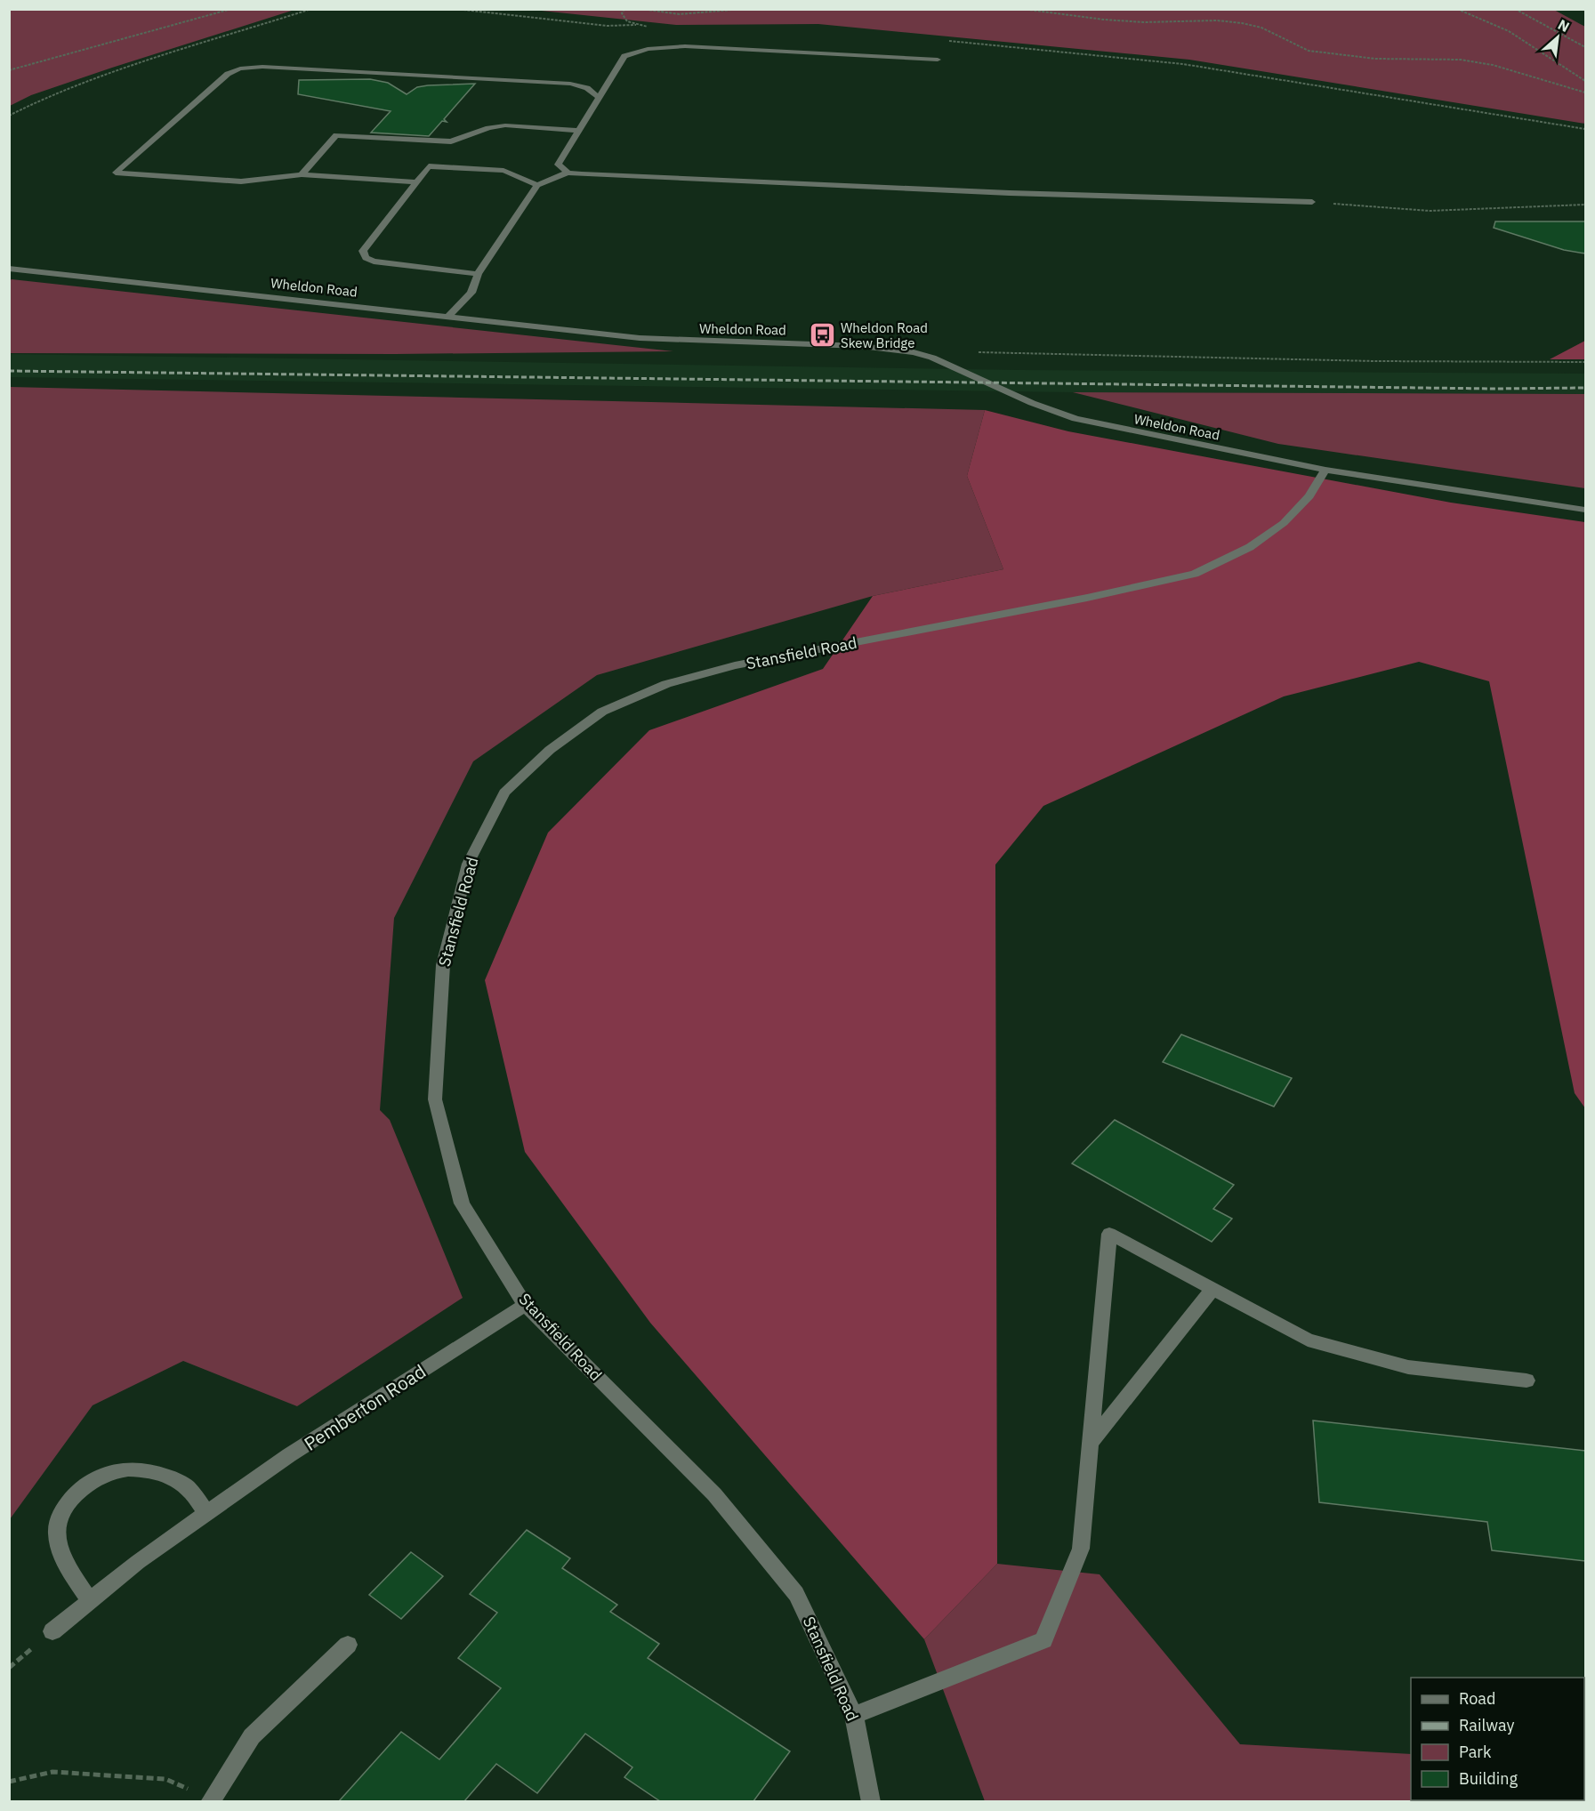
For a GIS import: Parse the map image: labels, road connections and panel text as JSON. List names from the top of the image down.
{
  "streets": {
    "street": ["Wheldon Road", "Stansfield Road", "Pemberton Road"]
  },
  "crossings": [
    ["Wheldon Road", "Stansfield Road"],
    ["Stansfield Road", "Pemberton Road"]
  ],
  "places": {
    "bus stop": ["Wheldon Road Skew Bridge"]
  },
  "legend": [
    "Road",
    "Railway",
    "Park",
    "Building"
  ],
  "north": "top right"
}
